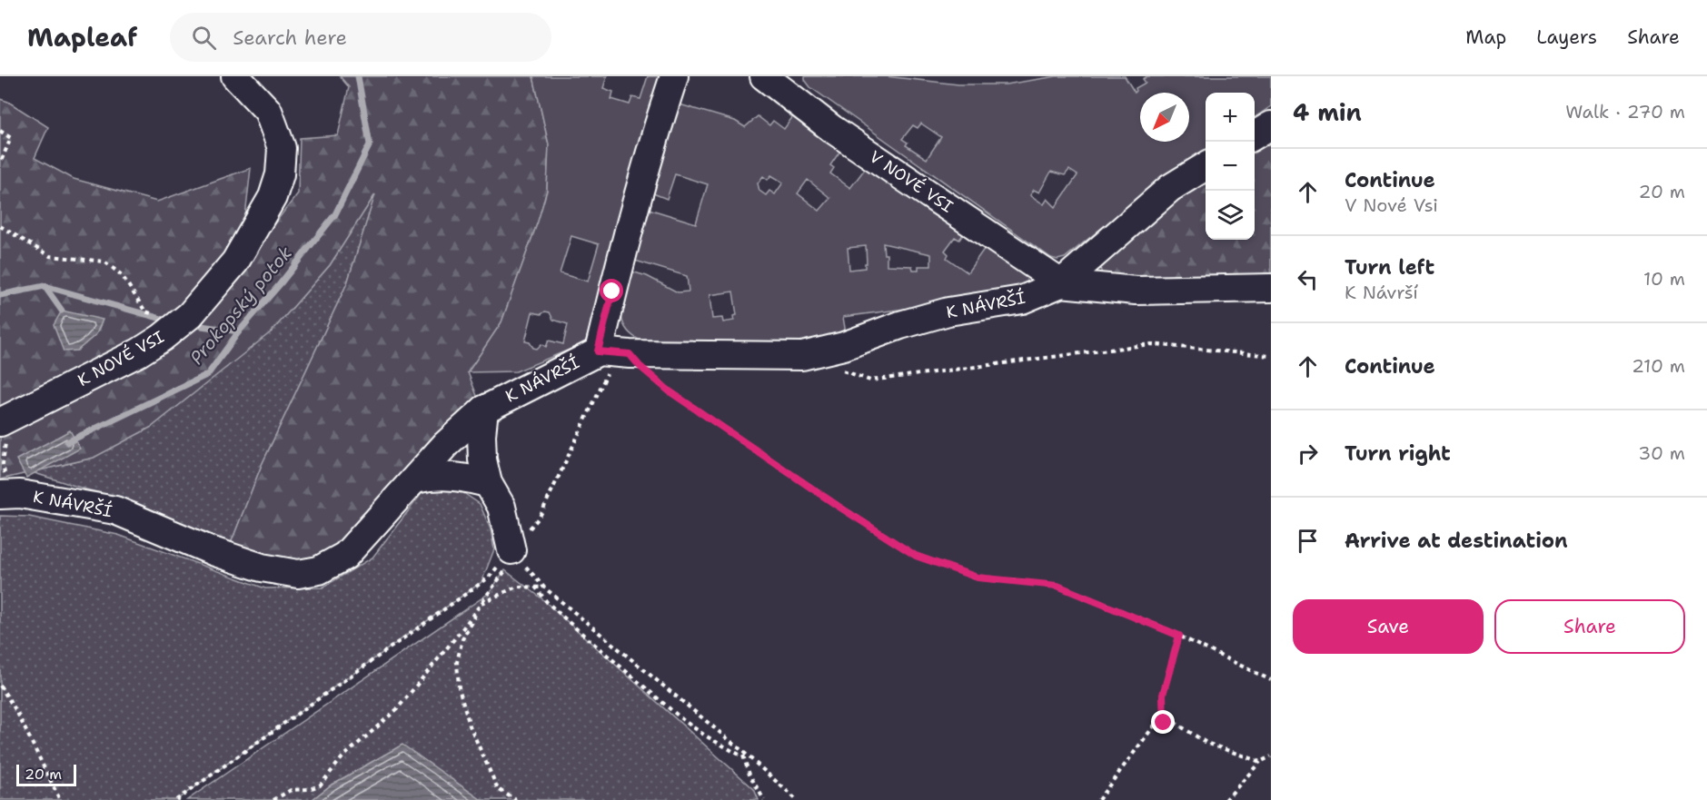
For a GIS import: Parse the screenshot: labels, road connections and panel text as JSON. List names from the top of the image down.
{
  "streets": {
    "street": ["V NOVÉ VSI", "K NÁVRŠÍ", "K NOVÉ VSI"]
  },
  "crossings": [
    ["V NOVÉ VSI", "K NÁVRŠÍ"]
  ],
  "water": ["Prokopský potok"],
  "scale_bar": "20 m",
  "north": "bottom left",
  "page": {
    "header": "Mapleaf",
    "search": "Search here",
    "nav": ["Map", "Layers", "Share"],
    "heading": ["4 min", "Walk · 270 m"],
    "map_buttons": ["+", "−"],
    "list": [
      ["Continue", "V Nové Vsi", "20 m"],
      ["Turn left", "K Návrší", "10 m"],
      ["Continue", "210 m"],
      ["Turn right", "30 m"],
      "Arrive at destination"
    ],
    "buttons": ["Save", "Share"],
    "scale": "20 m"
  }
}
